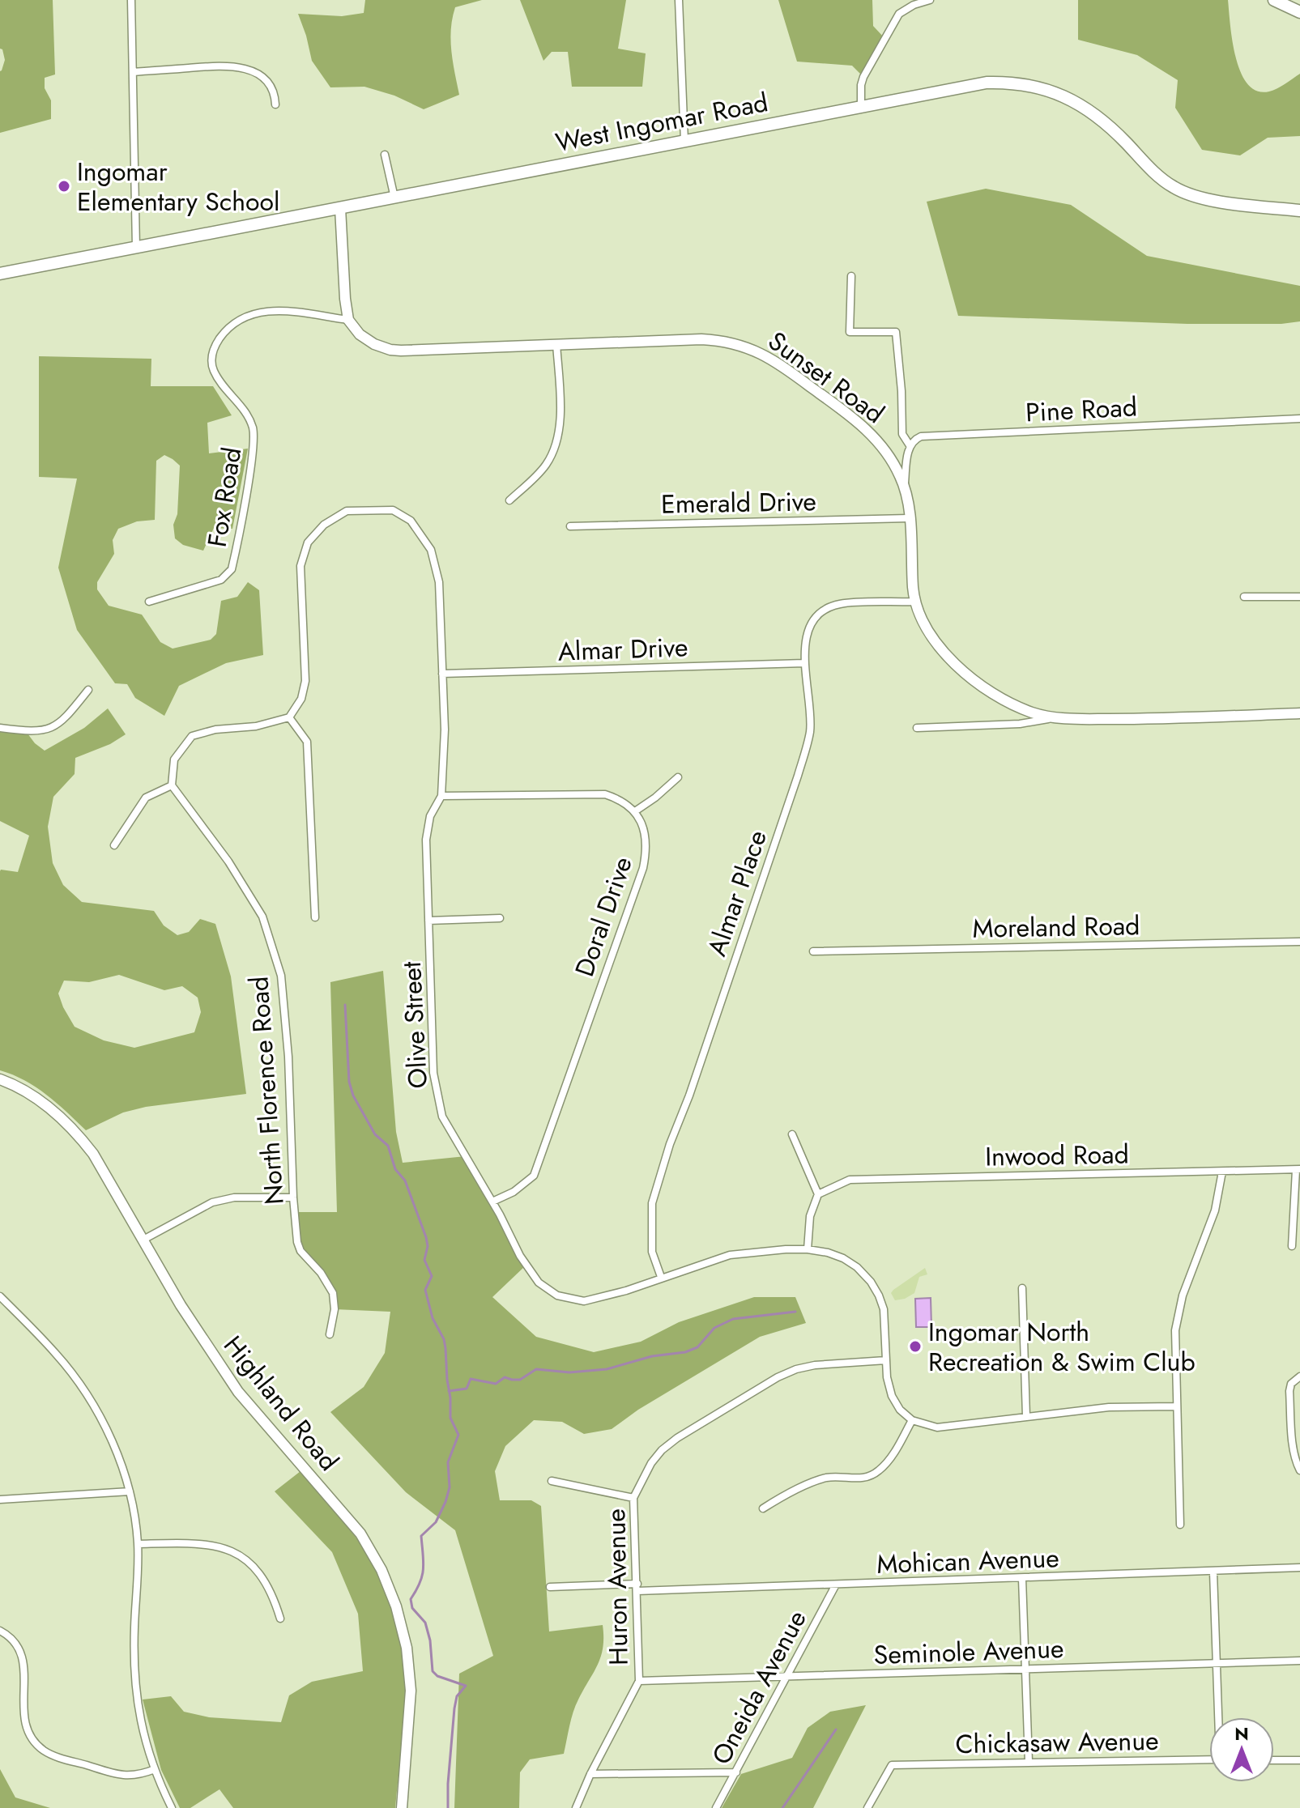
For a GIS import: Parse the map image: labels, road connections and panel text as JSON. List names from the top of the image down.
{
  "streets": {
    "main road": ["West Ingomar Road"],
    "street": [
      "Sunset Road",
      "Pine Road",
      "Fox Road",
      "Emerald Drive",
      "Almar Drive",
      "Almar Place",
      "Doral Drive",
      "Moreland Road",
      "Olive Street",
      "North Florence Road",
      "Inwood Road",
      "Highland Road",
      "Mohican Avenue",
      "Huron Avenue",
      "Seminole Avenue",
      "Oneida Avenue",
      "Chickasaw Avenue"
    ]
  },
  "crossings": [
    ["Sunset Road", "Pine Road"],
    ["Sunset Road", "Fox Road"],
    ["Sunset Road", "Emerald Drive"],
    ["Sunset Road", "Almar Place"],
    ["Almar Drive", "Almar Place"],
    ["Almar Drive", "Olive Street"],
    ["Almar Place", "Olive Street"],
    ["Doral Drive", "Olive Street"],
    ["Olive Street", "Huron Avenue"],
    ["Mohican Avenue", "Huron Avenue"],
    ["Mohican Avenue", "Oneida Avenue"],
    ["Huron Avenue", "Seminole Avenue"],
    ["Seminole Avenue", "Oneida Avenue"]
  ],
  "places": ["Ingomar Elementary School", "Ingomar North Recreation & Swim Club"],
  "north": "top"
}
